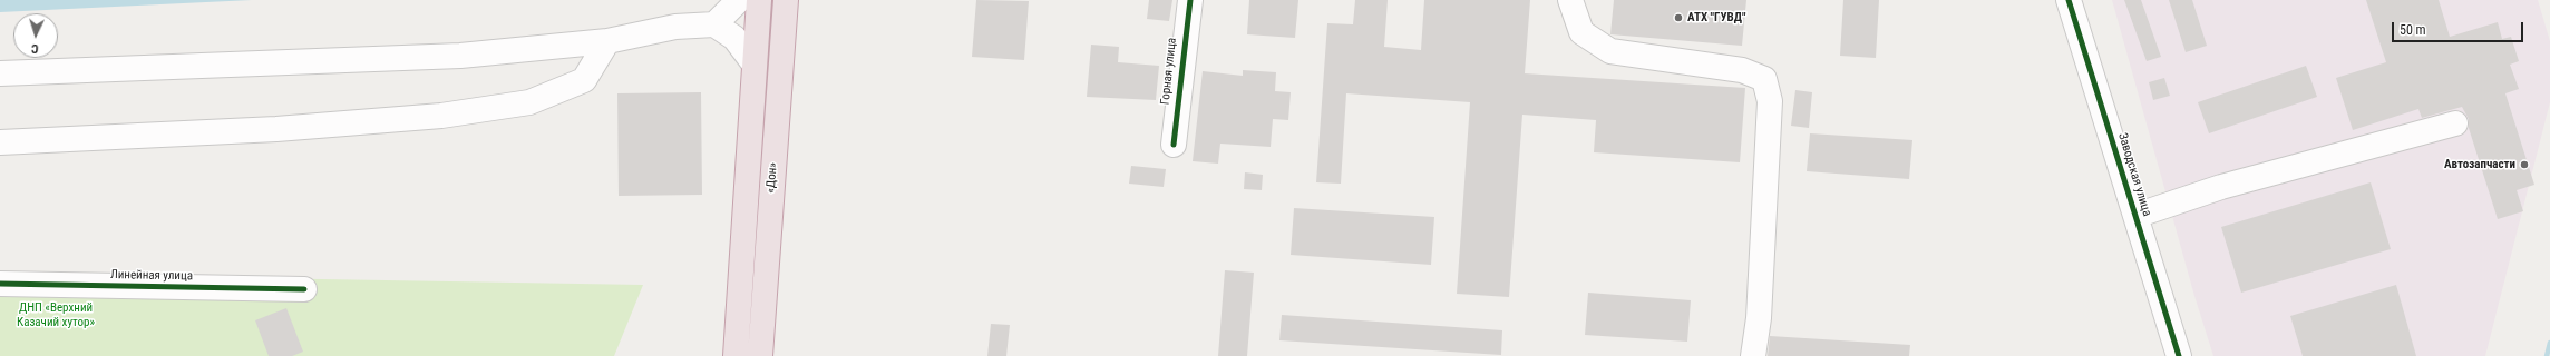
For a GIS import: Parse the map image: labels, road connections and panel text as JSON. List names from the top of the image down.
{
  "streets": {
    "highway": ["«Дон»"],
    "street": ["Горная улица", "Заводская улица", "Линейная улица"]
  },
  "parks": ["ДНП «Верхний Казачий хутор»"],
  "places": ["АТХ \"ГУВД\"", "Автозапчасти"],
  "scale_bar": "50 m",
  "north": "bottom"
}
